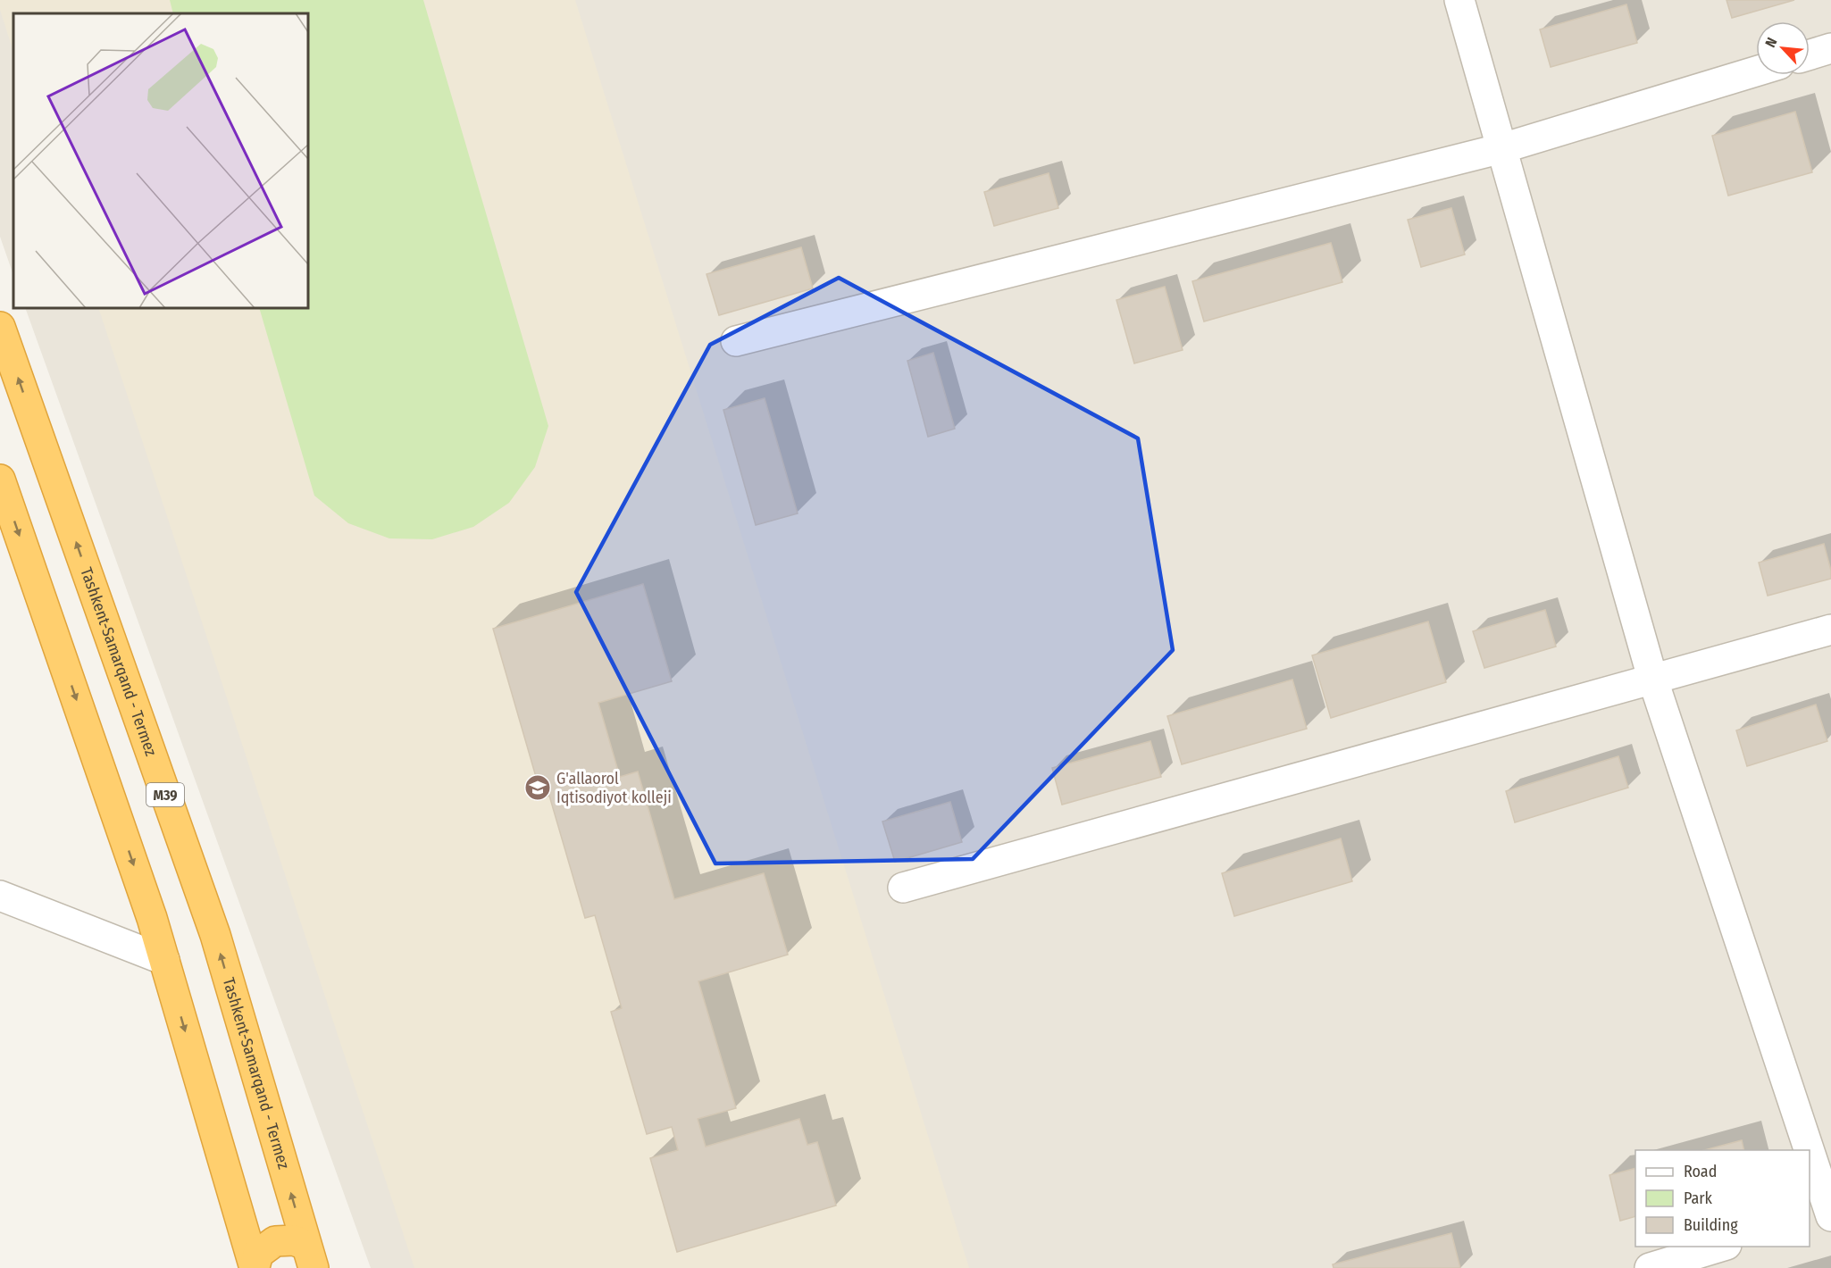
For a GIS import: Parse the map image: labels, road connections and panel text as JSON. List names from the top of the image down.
{
  "streets": {
    "highway": ["Tashkent-Samarqand - Termez", "M39"]
  },
  "places": {
    "school or university": ["G'allaorol Iqtisodiyot kolleji"]
  },
  "legend": ["Road", "Park", "Building"],
  "north": "top left"
}
